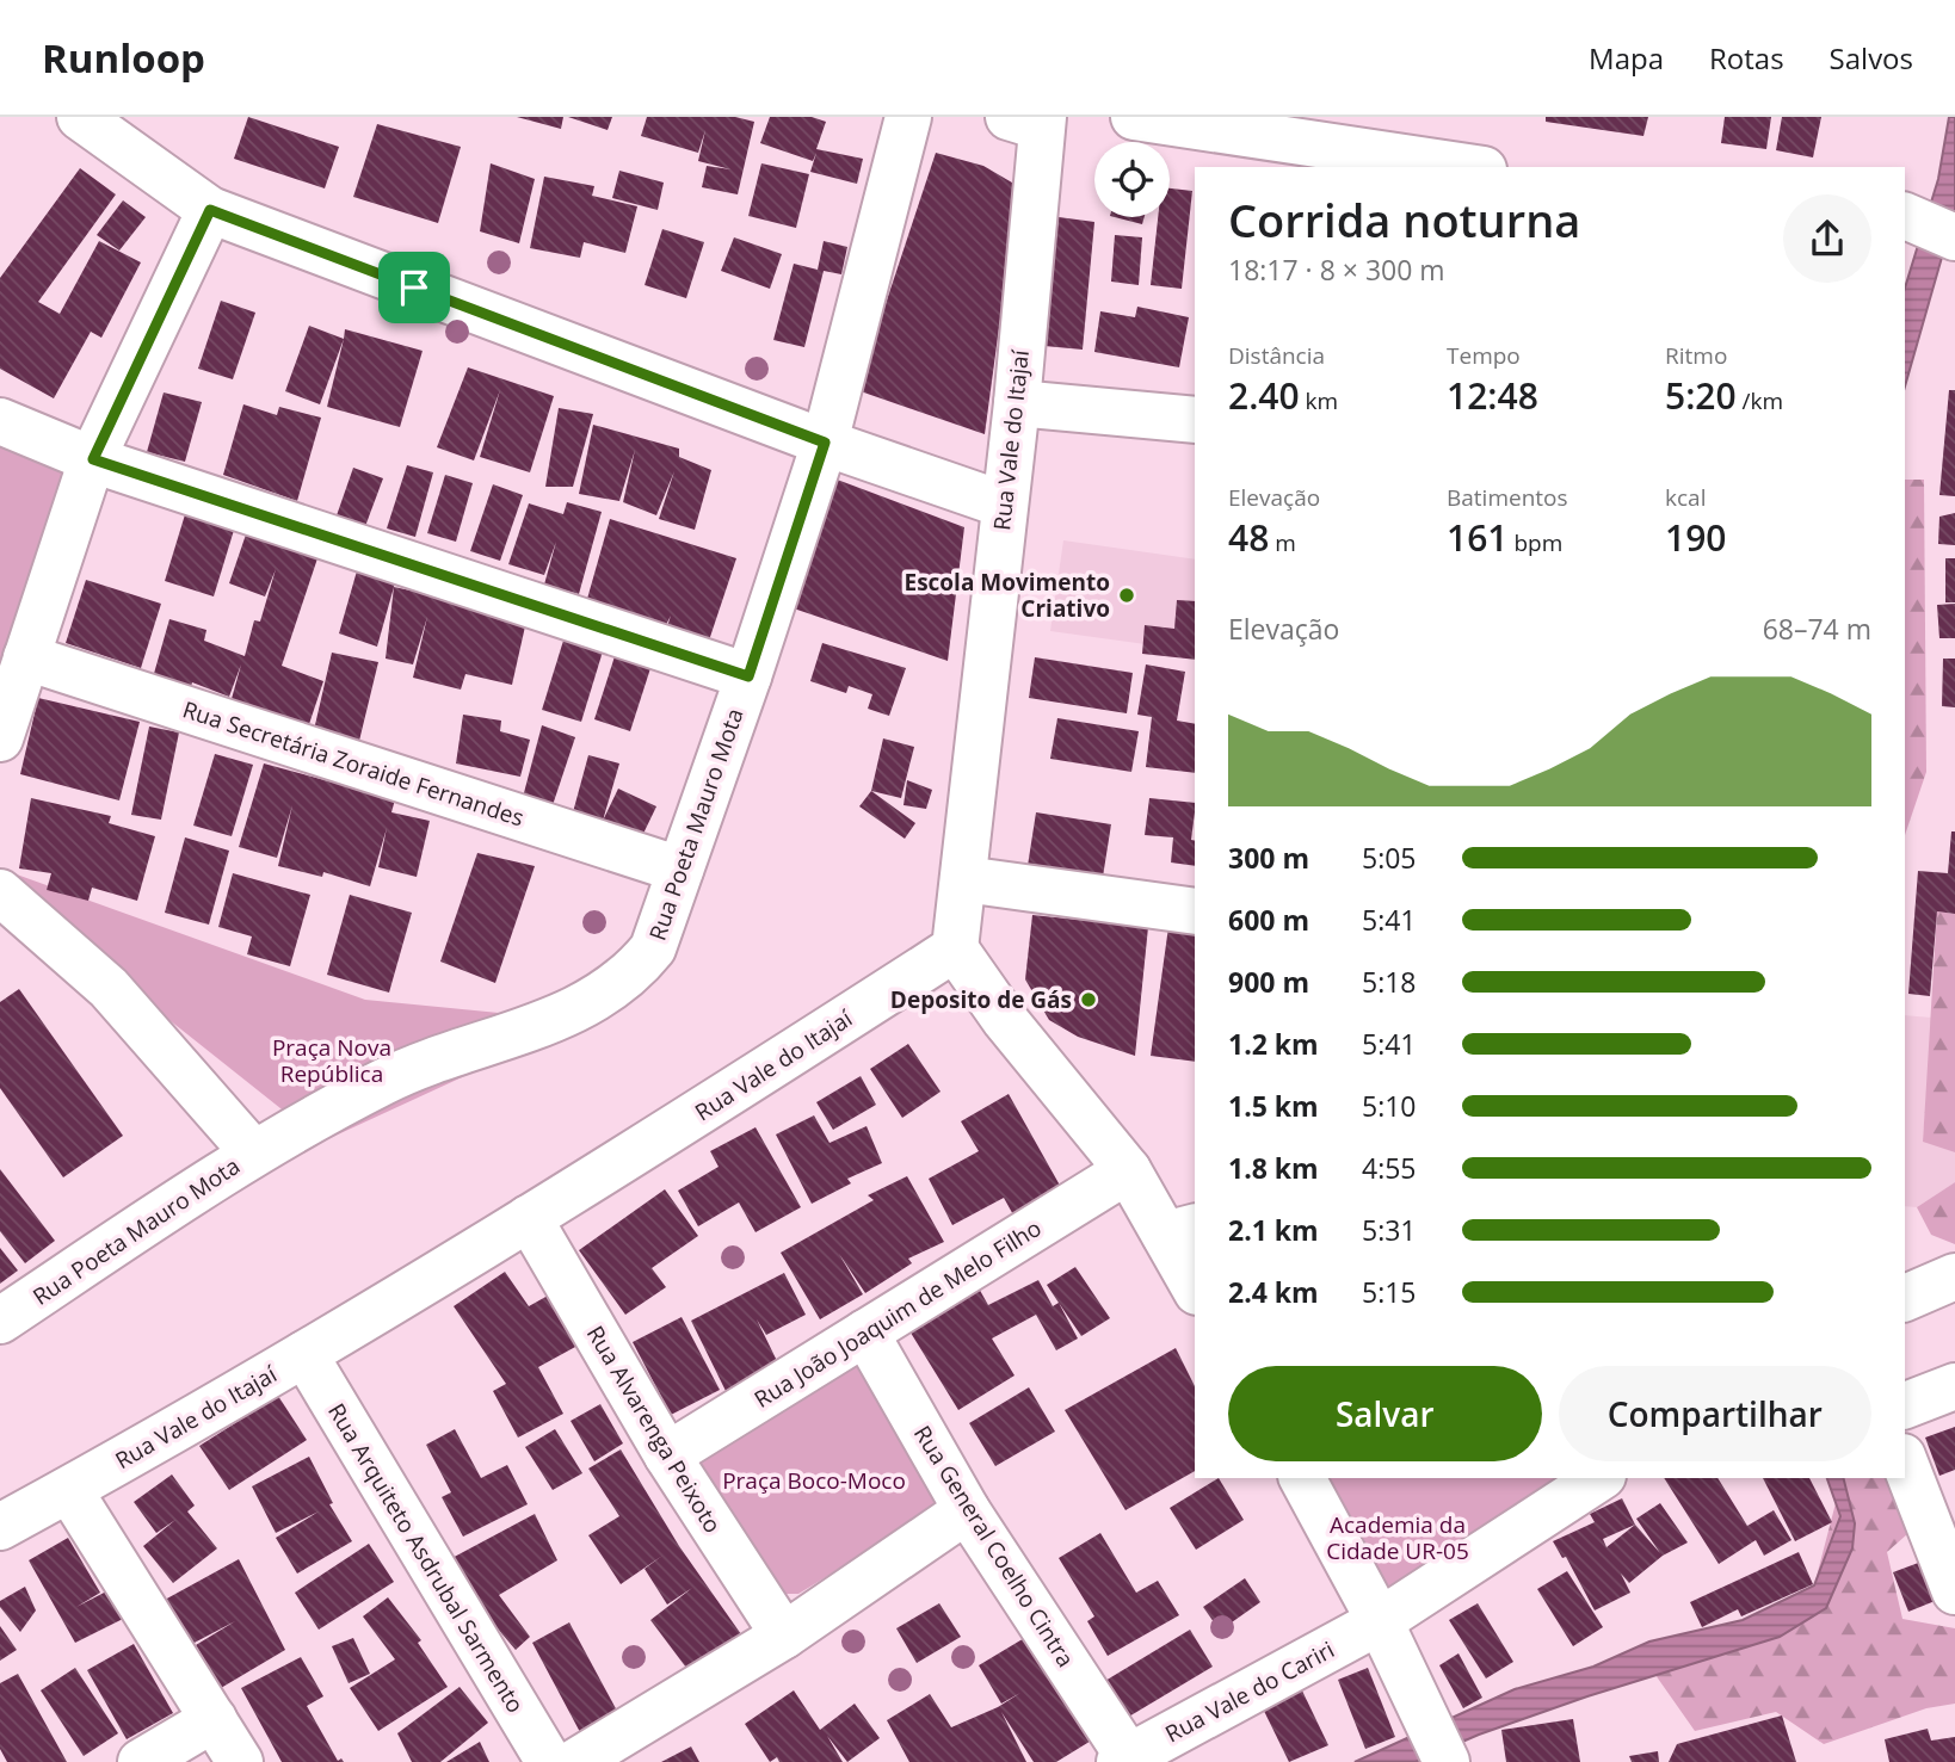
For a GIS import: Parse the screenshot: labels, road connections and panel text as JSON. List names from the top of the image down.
{
  "streets": {
    "street": [
      "Rua Vale do Itajaí",
      "Rua Secretária Zoraide Fernandes",
      "Rua Poeta Mauro Mota",
      "Rua João Joaquim de Melo Filho",
      "Rua Alvarenga Peixoto",
      "Rua General Coelho Cintra",
      "Rua Arquiteto Asdrubal Sarmento",
      "Rua Vale do Cariri"
    ]
  },
  "crossings": [
    ["Rua Vale do Itajaí", "Rua Alvarenga Peixoto"],
    ["Rua Vale do Itajaí", "Rua Arquiteto Asdrubal Sarmento"],
    ["Rua Secretária Zoraide Fernandes", "Rua Poeta Mauro Mota"],
    ["Rua João Joaquim de Melo Filho", "Rua Alvarenga Peixoto"],
    ["Rua João Joaquim de Melo Filho", "Rua General Coelho Cintra"],
    ["Rua General Coelho Cintra", "Rua Vale do Cariri"]
  ],
  "parks": ["Praça Nova República", "Praça Boco-Moco", "Academia da Cidade UR-05"],
  "places": ["Escola Movimento Criativo", "Deposito de Gás"],
  "page": {
    "header": "Runloop",
    "nav": ["Mapa", "Rotas", "Salvos"],
    "heading": ["Corrida noturna", "18:17 · 8 × 300 m"],
    "stats": [
      ["Distância", "2.40 km"],
      ["Tempo", "12:48"],
      ["Ritmo", "5:20 /km"],
      ["Elevação", "48 m"],
      ["Batimentos", "161 bpm"],
      ["kcal", "190"]
    ],
    "chart": ["Elevação", "68–74 m"],
    "list": [
      {
        "name": "300 m",
        "note": "5:05"
      },
      {
        "name": "600 m",
        "note": "5:41"
      },
      {
        "name": "900 m",
        "note": "5:18"
      },
      {
        "name": "1.2 km",
        "note": "5:41"
      },
      {
        "name": "1.5 km",
        "note": "5:10"
      },
      {
        "name": "1.8 km",
        "note": "4:55"
      },
      {
        "name": "2.1 km",
        "note": "5:31"
      },
      {
        "name": "2.4 km",
        "note": "5:15"
      }
    ],
    "buttons": ["Salvar", "Compartilhar"]
  }
}
